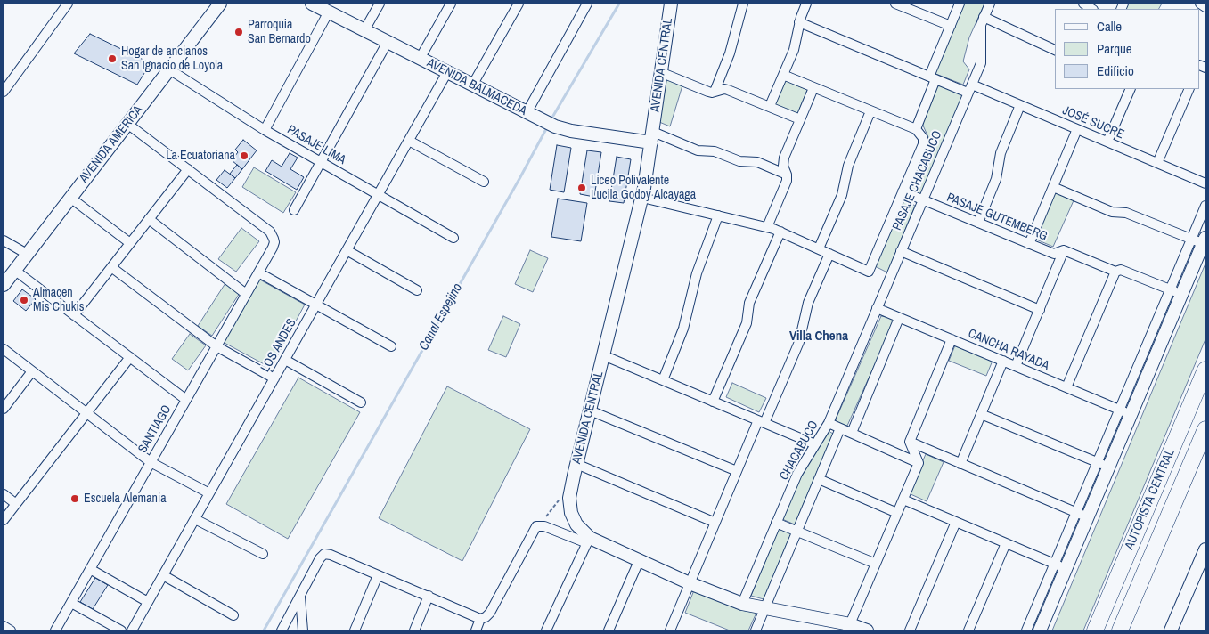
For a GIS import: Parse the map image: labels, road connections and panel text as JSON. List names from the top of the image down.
{
  "streets": {
    "highway": ["AUTOPISTA CENTRAL"],
    "street": [
      "AVENIDA CENTRAL",
      "AVENIDA BALMACEDA",
      "JOSÉ SUCRE",
      "AVENIDA AMÉRICA",
      "PASAJE LIMA",
      "PASAJE CHACABUCO",
      "PASAJE GUTEMBERG",
      "LOS ANDES",
      "CANCHA RAYADA",
      "SANTIAGO",
      "CHACABUCO"
    ]
  },
  "crossings": [
    ["AVENIDA CENTRAL", "AVENIDA BALMACEDA"],
    ["AVENIDA CENTRAL", "CHACABUCO"],
    ["AVENIDA BALMACEDA", "LOS ANDES"],
    ["JOSÉ SUCRE", "PASAJE CHACABUCO"],
    ["AVENIDA AMÉRICA", "PASAJE LIMA"],
    ["PASAJE LIMA", "LOS ANDES"],
    ["PASAJE CHACABUCO", "PASAJE GUTEMBERG"],
    ["PASAJE CHACABUCO", "CANCHA RAYADA"],
    ["PASAJE CHACABUCO", "CHACABUCO"],
    ["CANCHA RAYADA", "CHACABUCO"]
  ],
  "districts": ["Villa Chena"],
  "water": ["Canal Espejino"],
  "places": [
    "Parroquia San Bernardo",
    "Hogar de ancianos San Ignacio de Loyola",
    "La Ecuatoriana",
    "Liceo Polivalente Lucila Godoy Alcayaga",
    "Almacen Mis Chukis",
    "Escuela Alemania"
  ],
  "legend": ["Calle", "Parque", "Edificio"]
}
